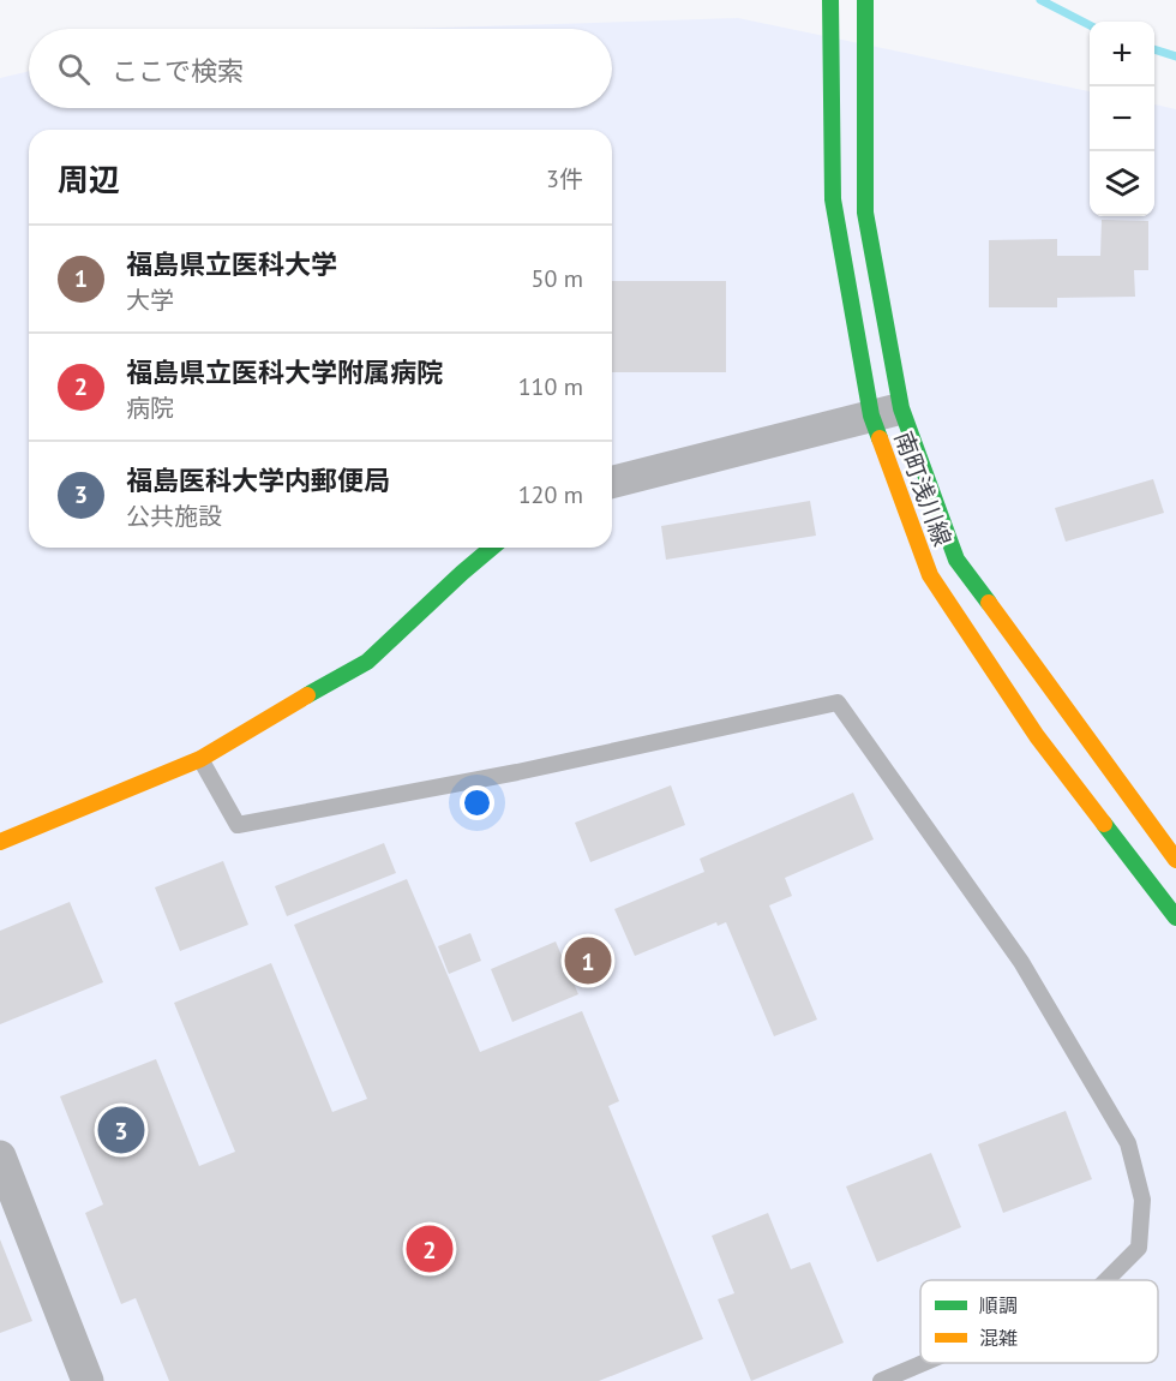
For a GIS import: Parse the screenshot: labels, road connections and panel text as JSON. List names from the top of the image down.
{
  "streets": {
    "street": ["南町浅川線"]
  },
  "legend": ["順調", "混雑"],
  "page": {
    "map_buttons": ["+", "−"],
    "search": "ここで検索",
    "heading": ["周辺", "3件"],
    "list": [
      {
        "mark": "1",
        "name": "福島県立医科大学",
        "note": "大学",
        "value": "50 m"
      },
      {
        "mark": "2",
        "name": "福島県立医科大学附属病院",
        "note": "病院",
        "value": "110 m"
      },
      {
        "mark": "3",
        "name": "福島医科大学内郵便局",
        "note": "公共施設",
        "value": "120 m"
      }
    ],
    "pins": ["1", "3", "2"]
  }
}
